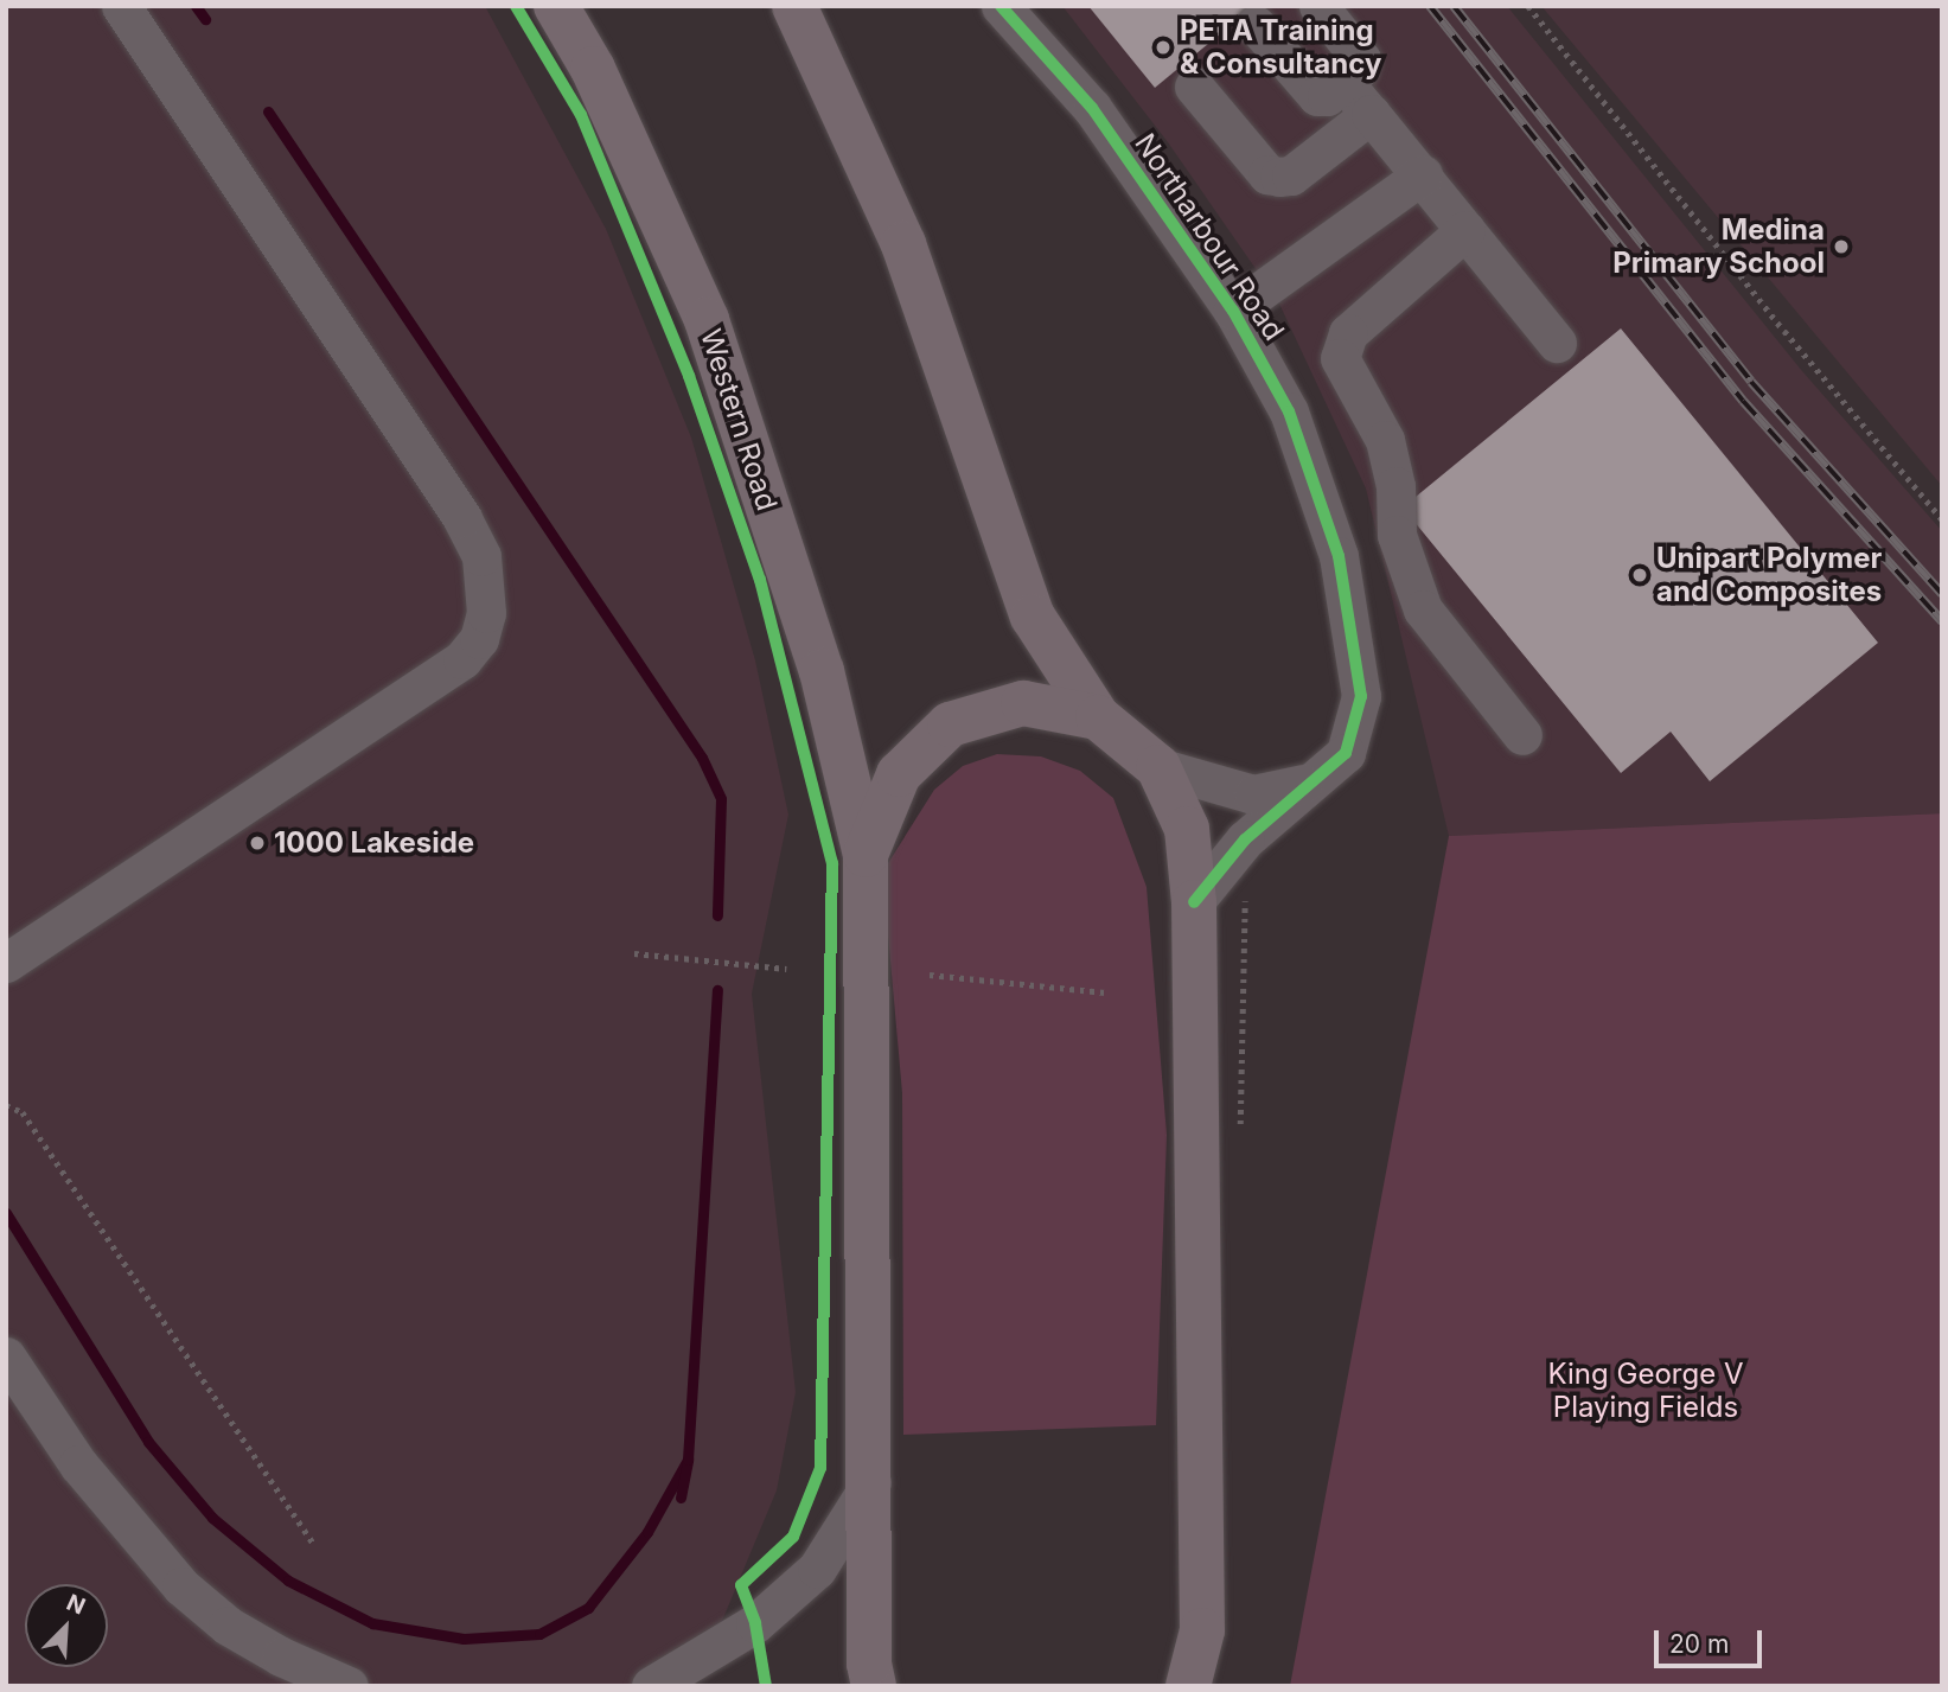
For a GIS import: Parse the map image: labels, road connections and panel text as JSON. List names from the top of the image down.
{
  "streets": {
    "main road": ["Western Road"],
    "street": ["Northarbour Road"]
  },
  "parks": ["King George V Playing Fields"],
  "places": [
    "PETA Training & Consultancy",
    "Medina Primary School",
    "Unipart Polymer and Composites",
    "1000 Lakeside"
  ],
  "scale_bar": "20 m",
  "north": "top right"
}
